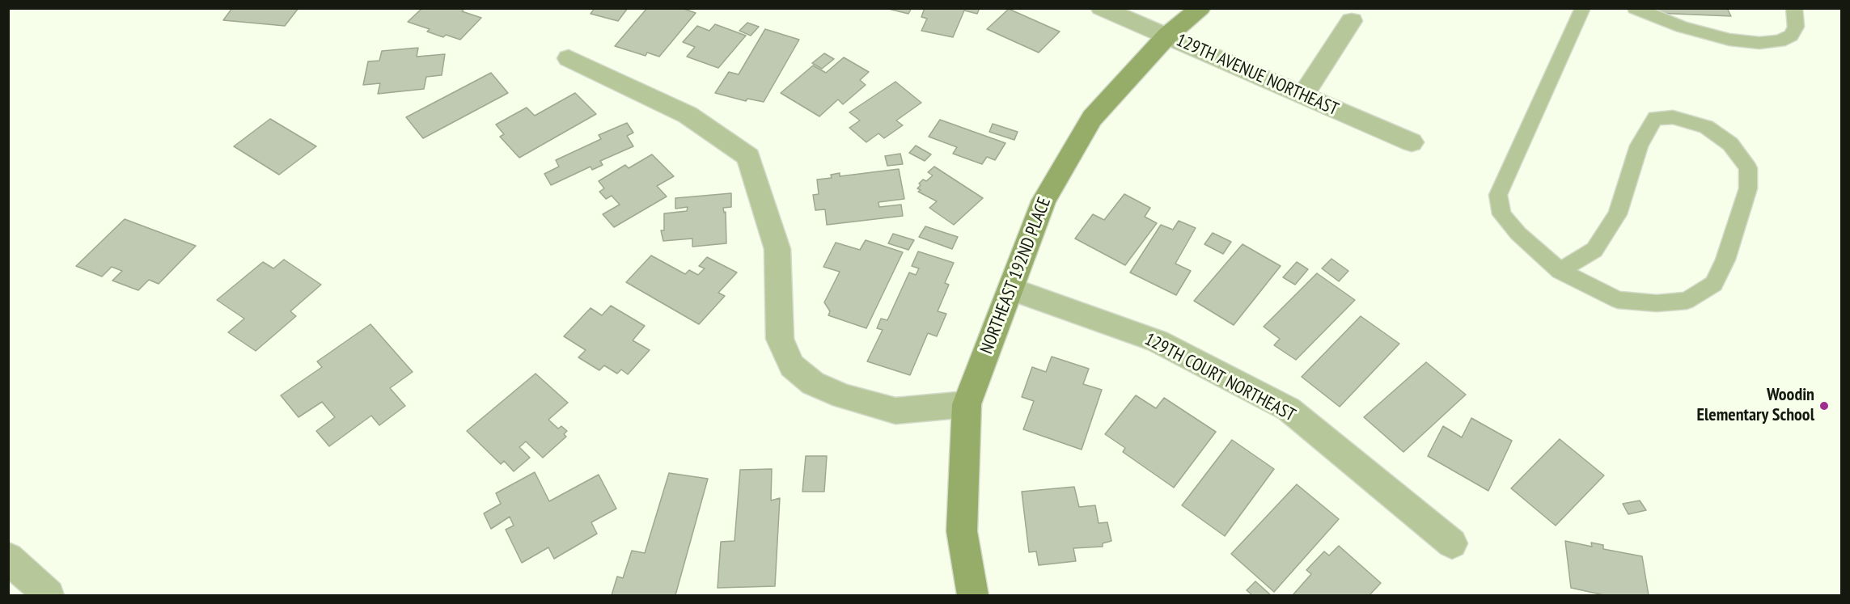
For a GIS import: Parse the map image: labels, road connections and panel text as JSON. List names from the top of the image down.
{
  "streets": {
    "main road": ["NORTHEAST 192ND PLACE"],
    "street": ["129TH AVENUE NORTHEAST", "129TH COURT NORTHEAST"]
  },
  "crossings": [
    ["129TH AVENUE NORTHEAST", "NORTHEAST 192ND PLACE"],
    ["NORTHEAST 192ND PLACE", "129TH COURT NORTHEAST"]
  ],
  "places": ["Woodin Elementary School"]
}
